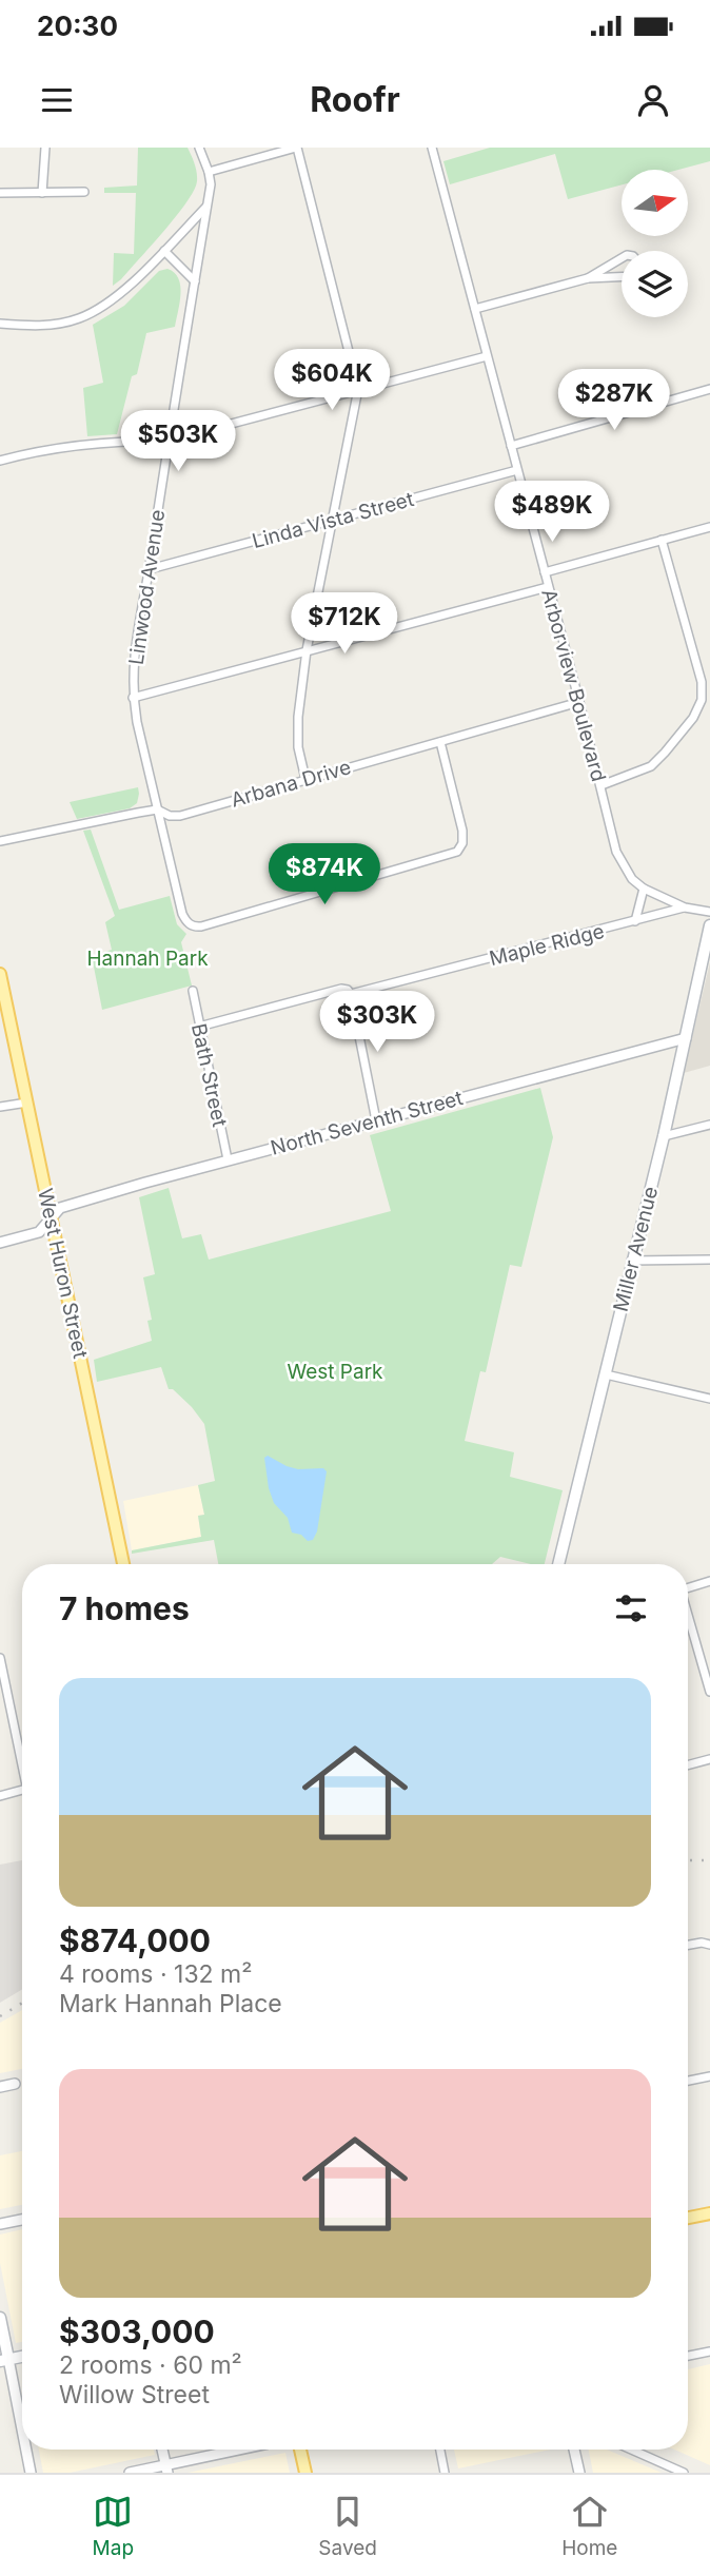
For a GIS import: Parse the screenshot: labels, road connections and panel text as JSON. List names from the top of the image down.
{
  "streets": {
    "main road": ["Miller Avenue", "West Huron Street"],
    "street": [
      "Linda Vista Street",
      "Linwood Avenue",
      "Arborview Boulevard",
      "Arbana Drive",
      "Maple Ridge",
      "Bath Street",
      "North Seventh Street"
    ]
  },
  "crossings": [
    ["Linda Vista Street", "Linwood Avenue"],
    ["Linda Vista Street", "Arborview Boulevard"],
    ["Linwood Avenue", "Arbana Drive"],
    ["Arborview Boulevard", "Arbana Drive"],
    ["Arborview Boulevard", "Maple Ridge"],
    ["Maple Ridge", "Bath Street"],
    ["Bath Street", "North Seventh Street"],
    ["North Seventh Street", "Miller Avenue"],
    ["North Seventh Street", "West Huron Street"]
  ],
  "parks": ["Hannah Park", "West Park"],
  "north": "right",
  "page": {
    "status": "20:30",
    "header": "Roofr",
    "price": [
      "$604K",
      "$287K",
      "$503K",
      "$489K",
      "$712K",
      "$874K",
      "$303K"
    ],
    "heading": "7 homes",
    "list": [
      {
        "name": "$874,000",
        "note": "4 rooms · 132 m² · Mark Hannah Place"
      },
      {
        "name": "$303,000",
        "note": "2 rooms · 60 m² · Willow Street"
      }
    ],
    "tabs": ["Map", "Saved", "Home"]
  }
}
